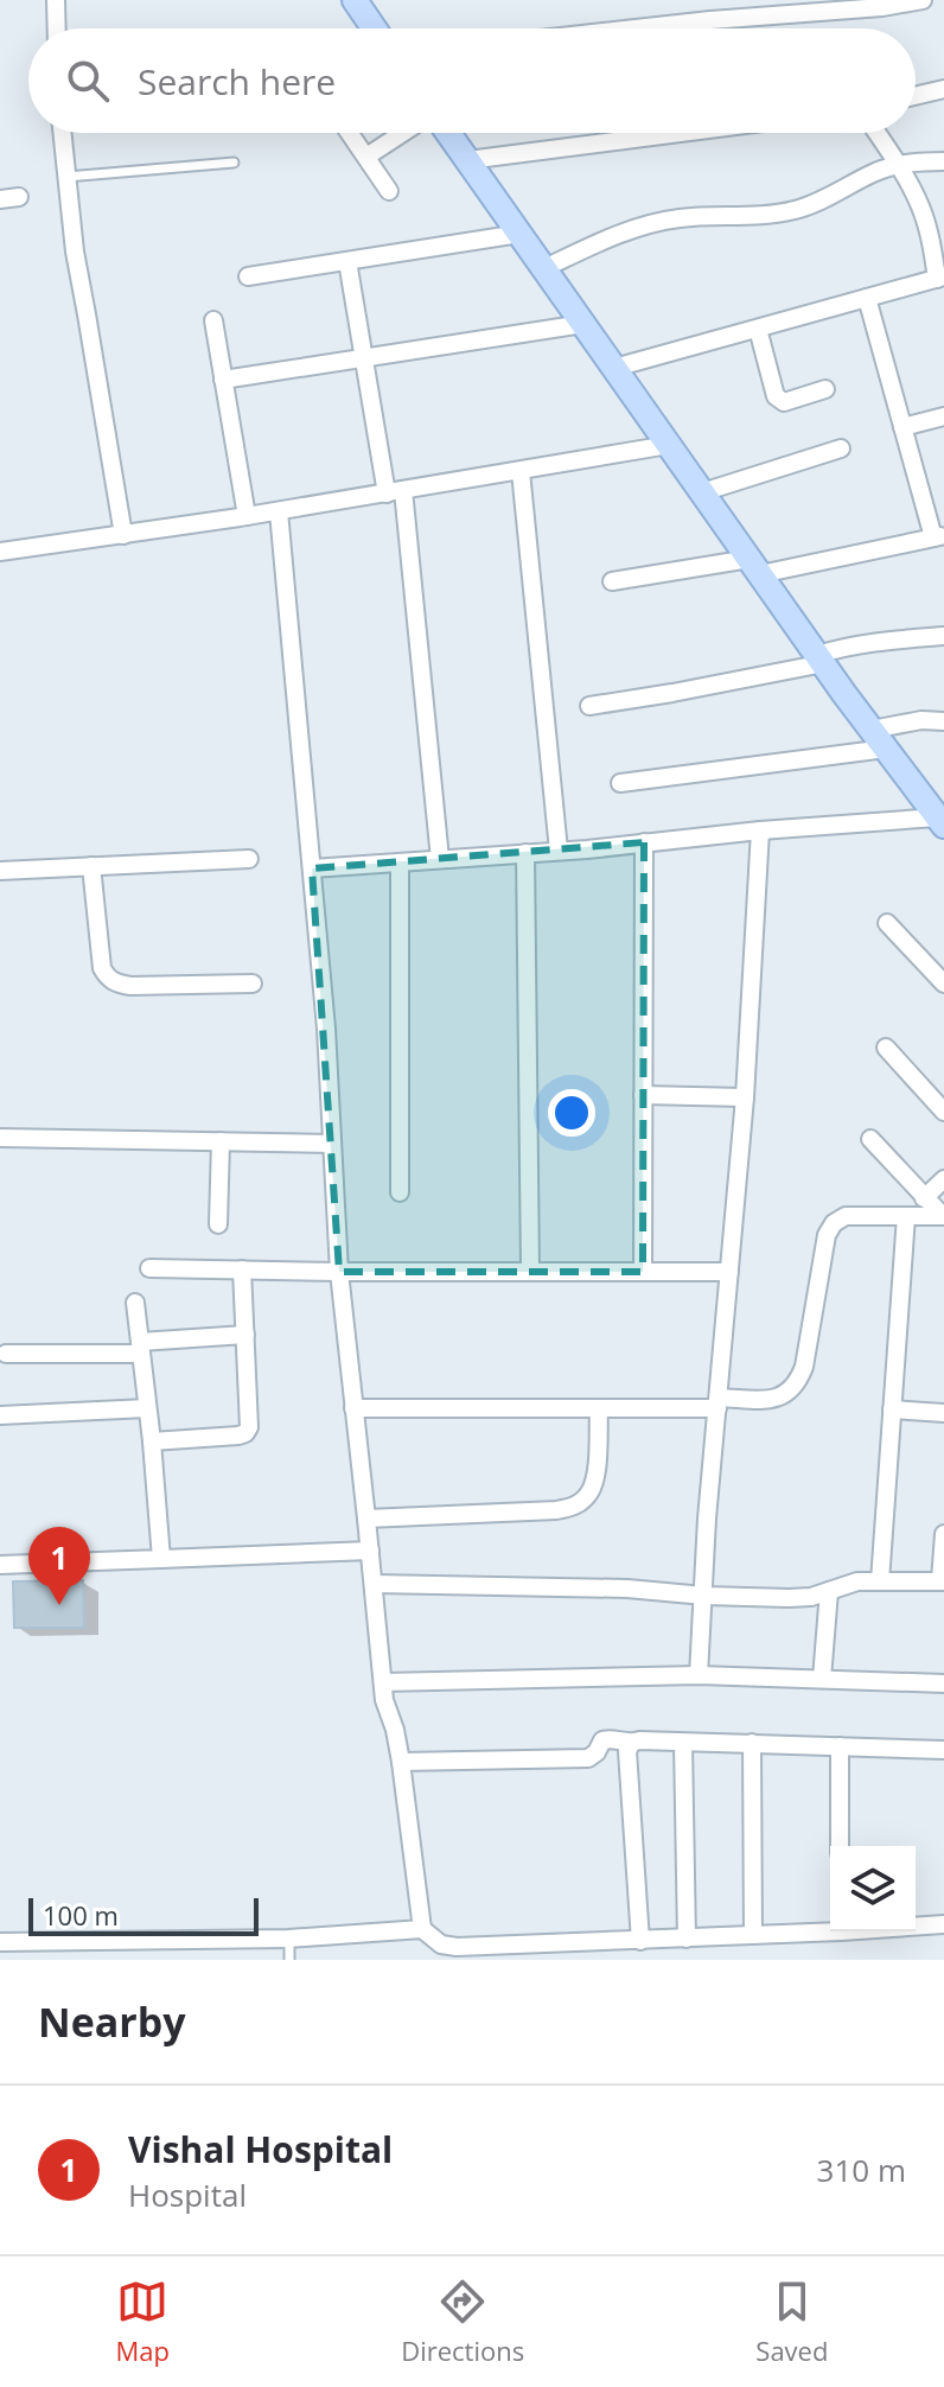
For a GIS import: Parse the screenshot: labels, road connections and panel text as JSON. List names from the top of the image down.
{
  "scale_bar": "100 m",
  "page": {
    "search": "Search here",
    "pins": "1",
    "scale": "100 m",
    "heading": "Nearby",
    "list": [
      {
        "mark": "1",
        "name": "Vishal Hospital",
        "note": "Hospital",
        "value": "310 m"
      }
    ],
    "nav": ["Map", "Directions", "Saved"]
  }
}
